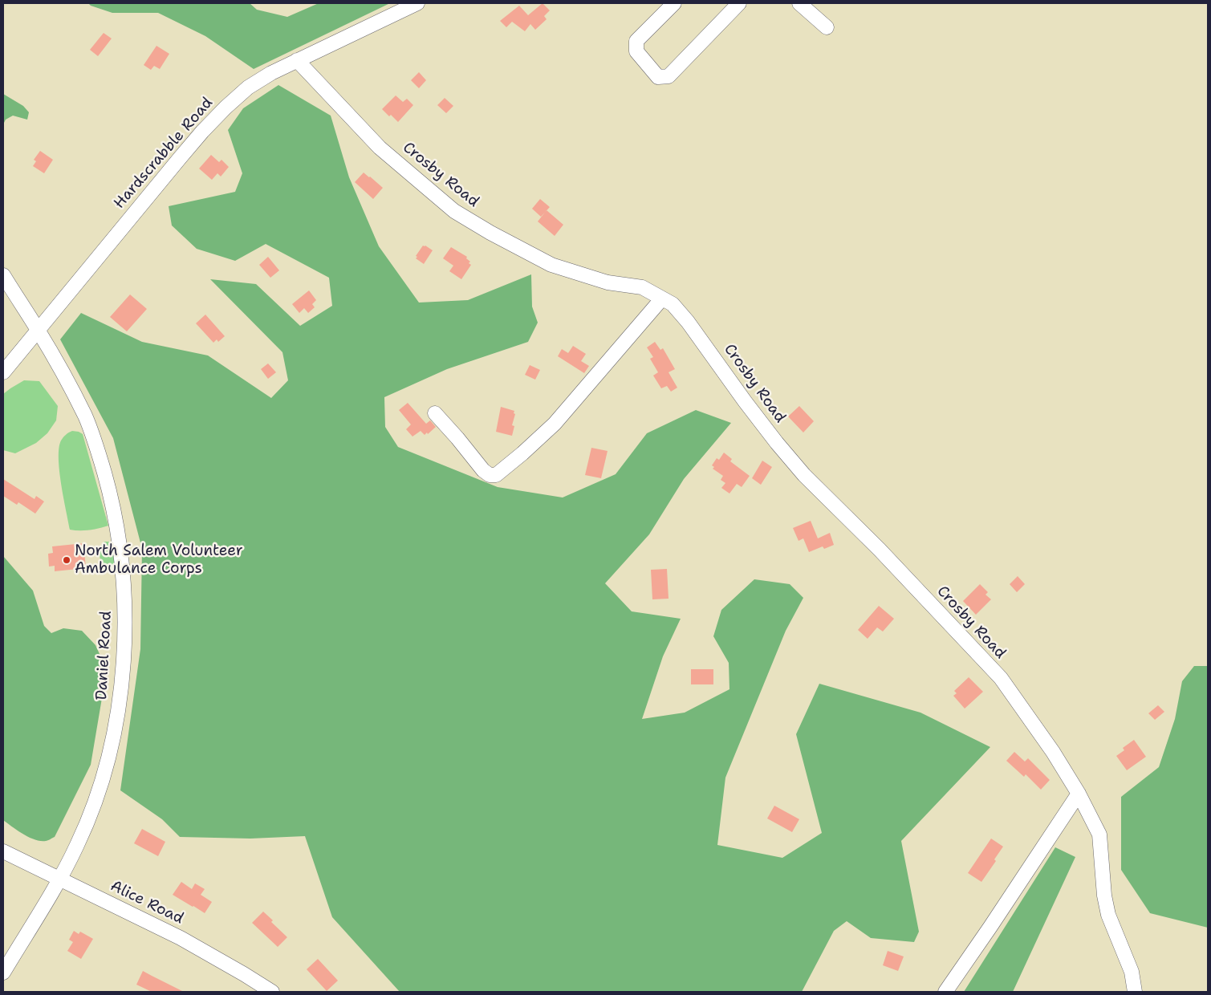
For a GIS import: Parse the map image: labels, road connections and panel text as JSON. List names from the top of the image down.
{
  "streets": {
    "street": [
      "Hardscrabble Road",
      "Crosby Road",
      "Daniel Road",
      "Alice Road"
    ]
  },
  "crossings": [
    ["Hardscrabble Road", "Crosby Road"],
    ["Hardscrabble Road", "Daniel Road"],
    ["Daniel Road", "Alice Road"]
  ],
  "places": ["North Salem Volunteer Ambulance Corps"]
}
